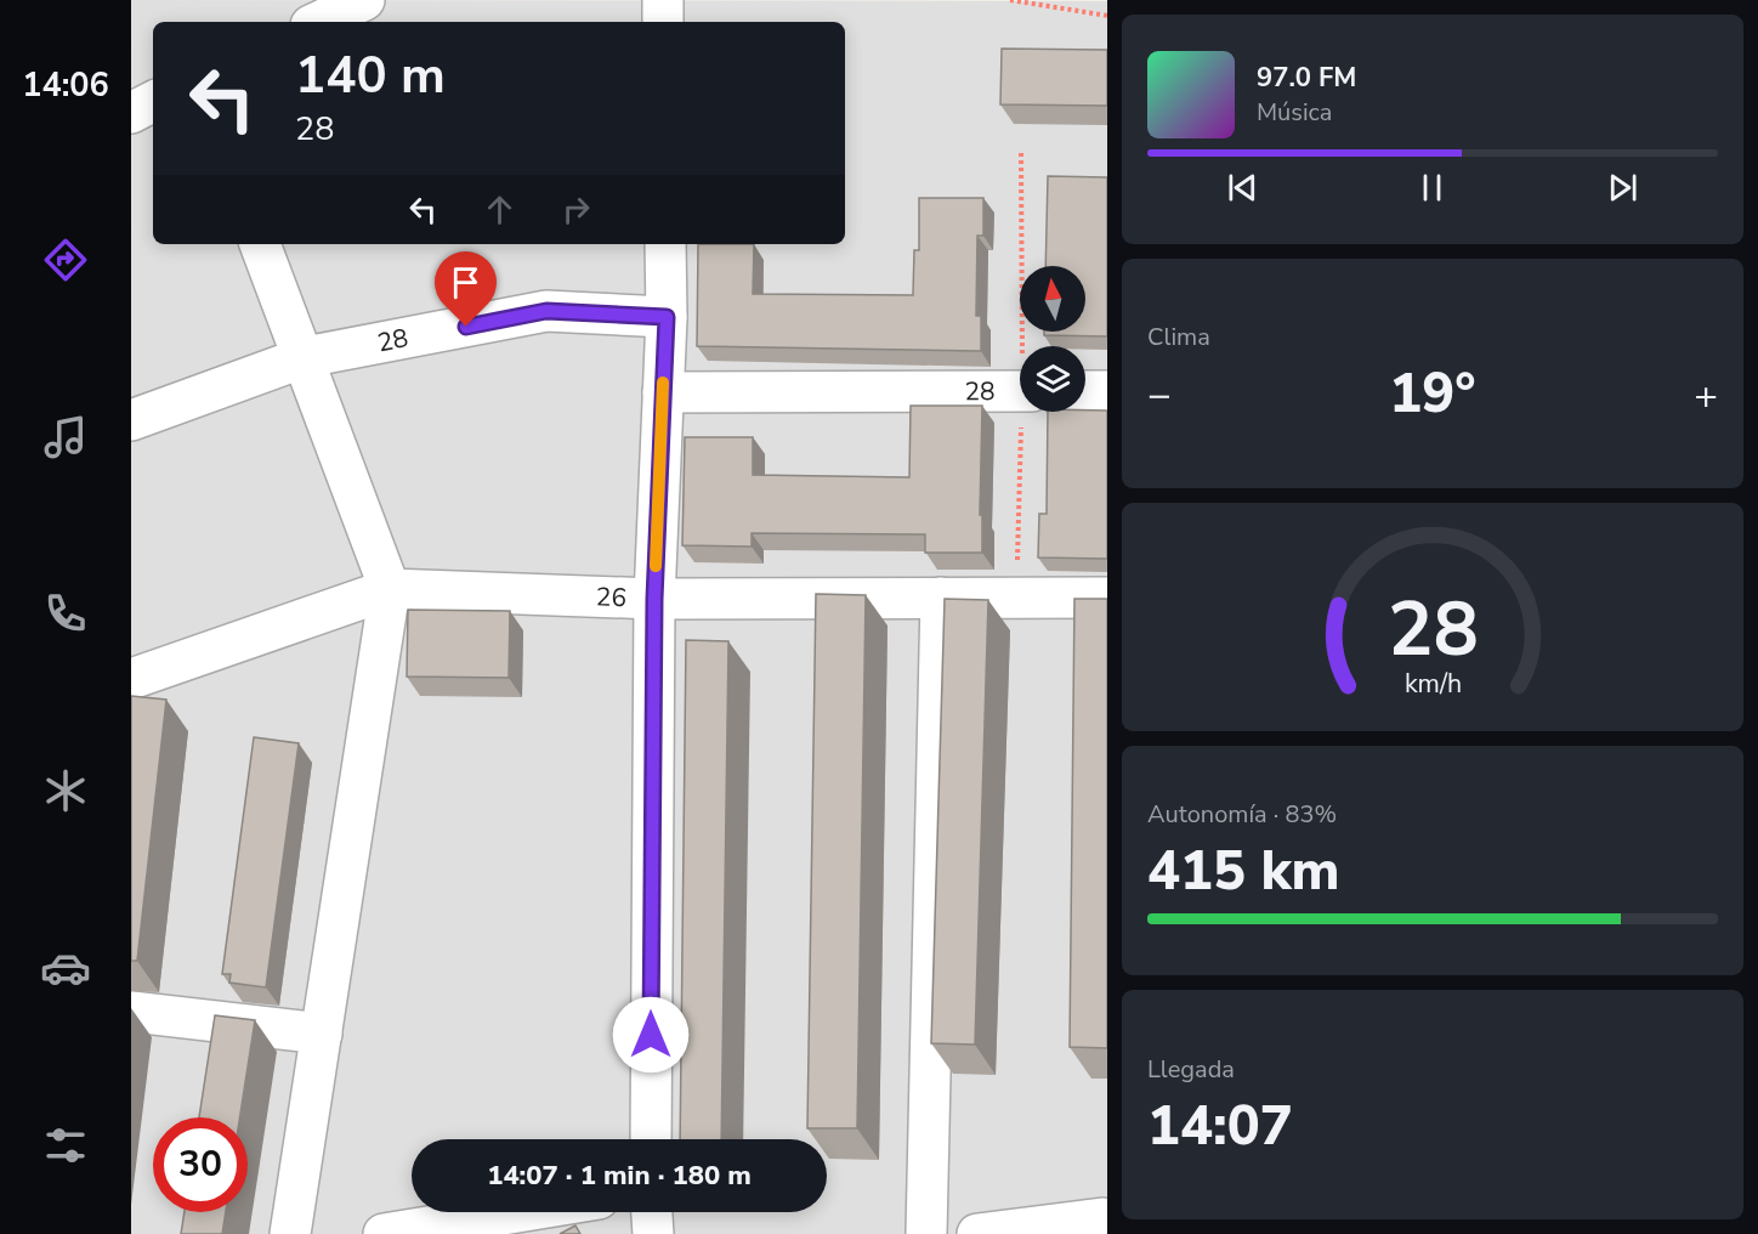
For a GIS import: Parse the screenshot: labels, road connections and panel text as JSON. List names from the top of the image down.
{
  "streets": {
    "street": ["28", "26"]
  },
  "north": "top",
  "page": {
    "tabs": "14:06",
    "turn": ["140 m", "28"],
    "song": ["97.0 FM", "Música"],
    "tile": [
      "Clima",
      ["Autonomía · 83%", "415 km"],
      ["Llegada", "14:07"]
    ],
    "heat": ["−", "19°", "+"],
    "limit": "30",
    "trip": "14:07 · 1 min · 180 m",
    "gauge": ["28", "km/h"]
  }
}
